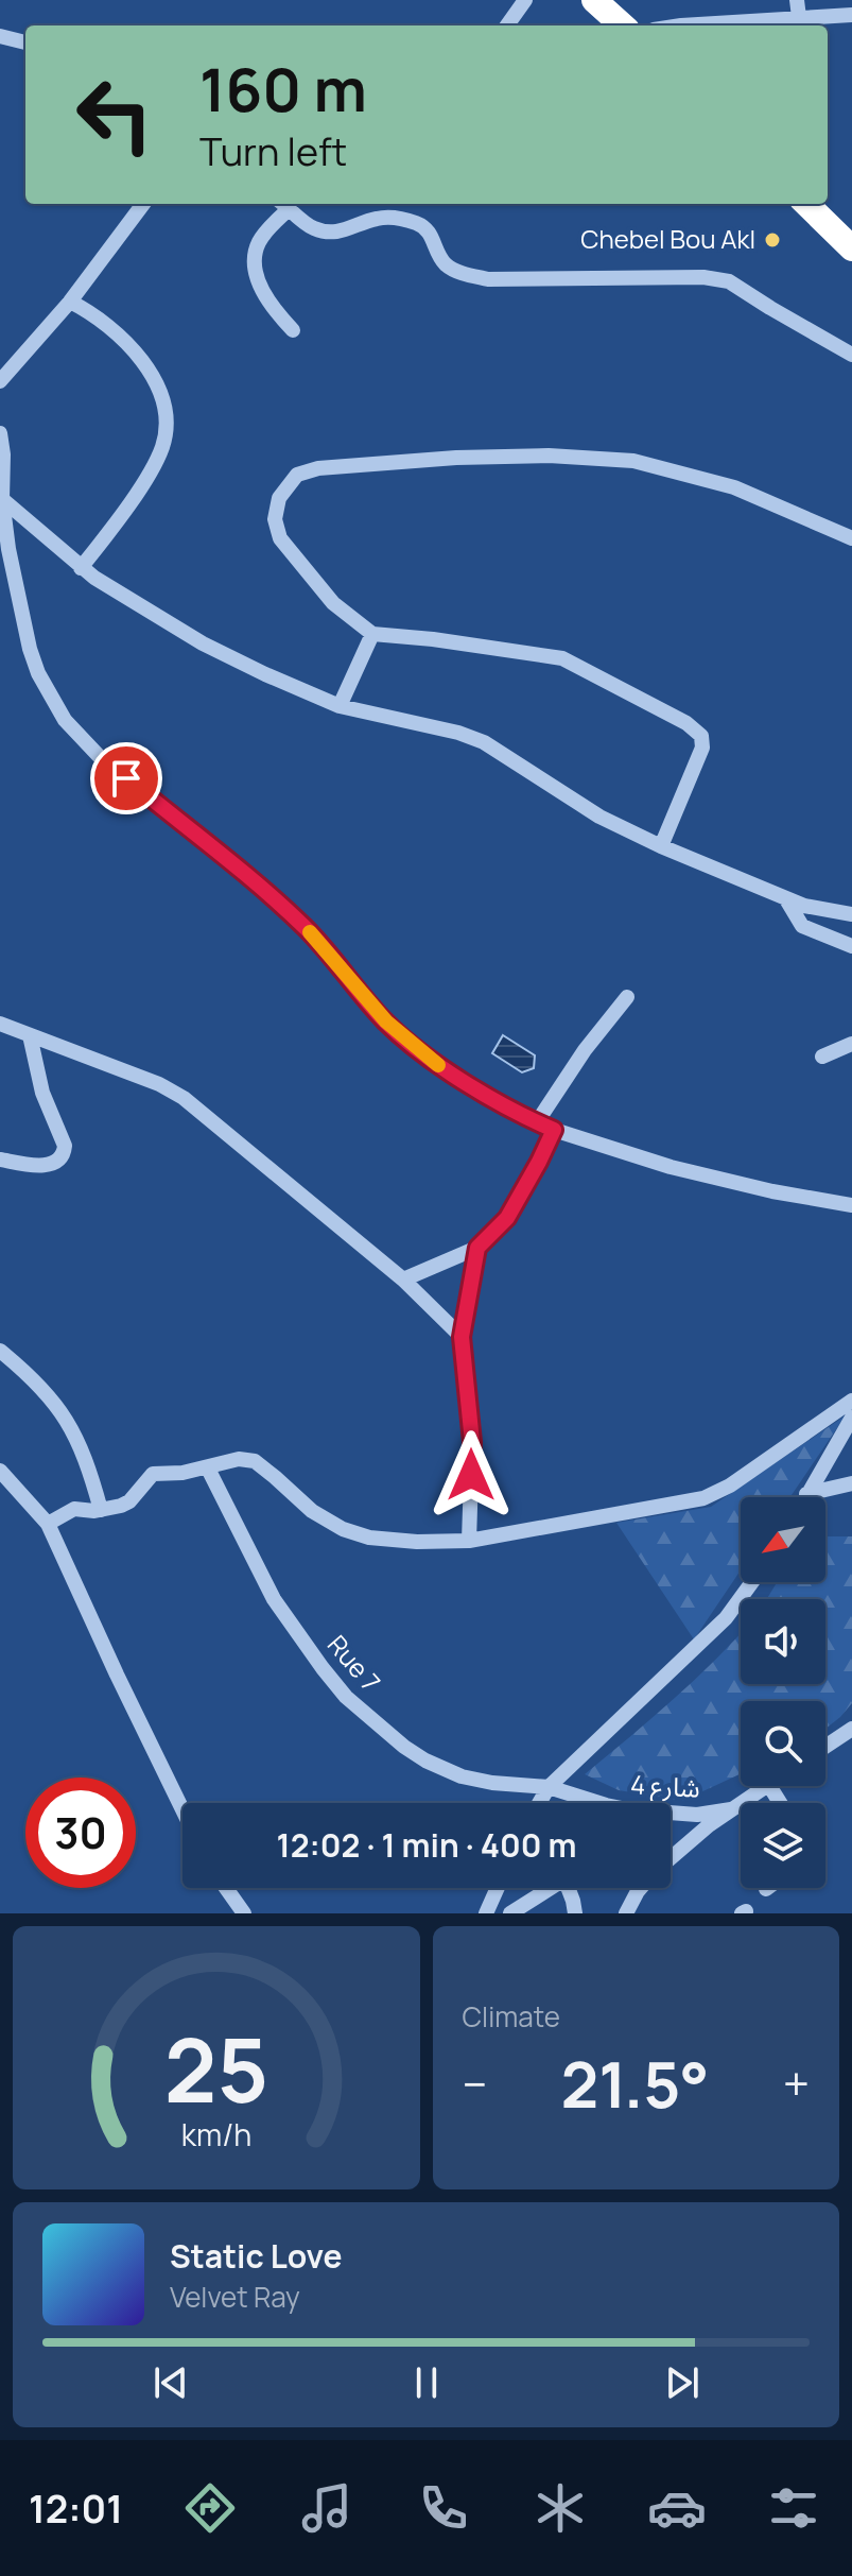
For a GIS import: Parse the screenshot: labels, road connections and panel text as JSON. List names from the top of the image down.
{
  "streets": {
    "street": ["Rue 7", "شارع 4"]
  },
  "crossings": [
    ["Rue 7", "شارع 4"]
  ],
  "places": ["Chebel Bou Akl"],
  "north": "bottom left",
  "page": {
    "turn": ["160 m", "Turn left"],
    "limit": "30",
    "trip": "12:02 · 1 min · 400 m",
    "tile": "Climate",
    "heat": ["−", "21.5°", "+"],
    "song": ["Static Love", "Velvet Ray"],
    "tabs": "12:01",
    "gauge": ["25", "km/h"]
  }
}
